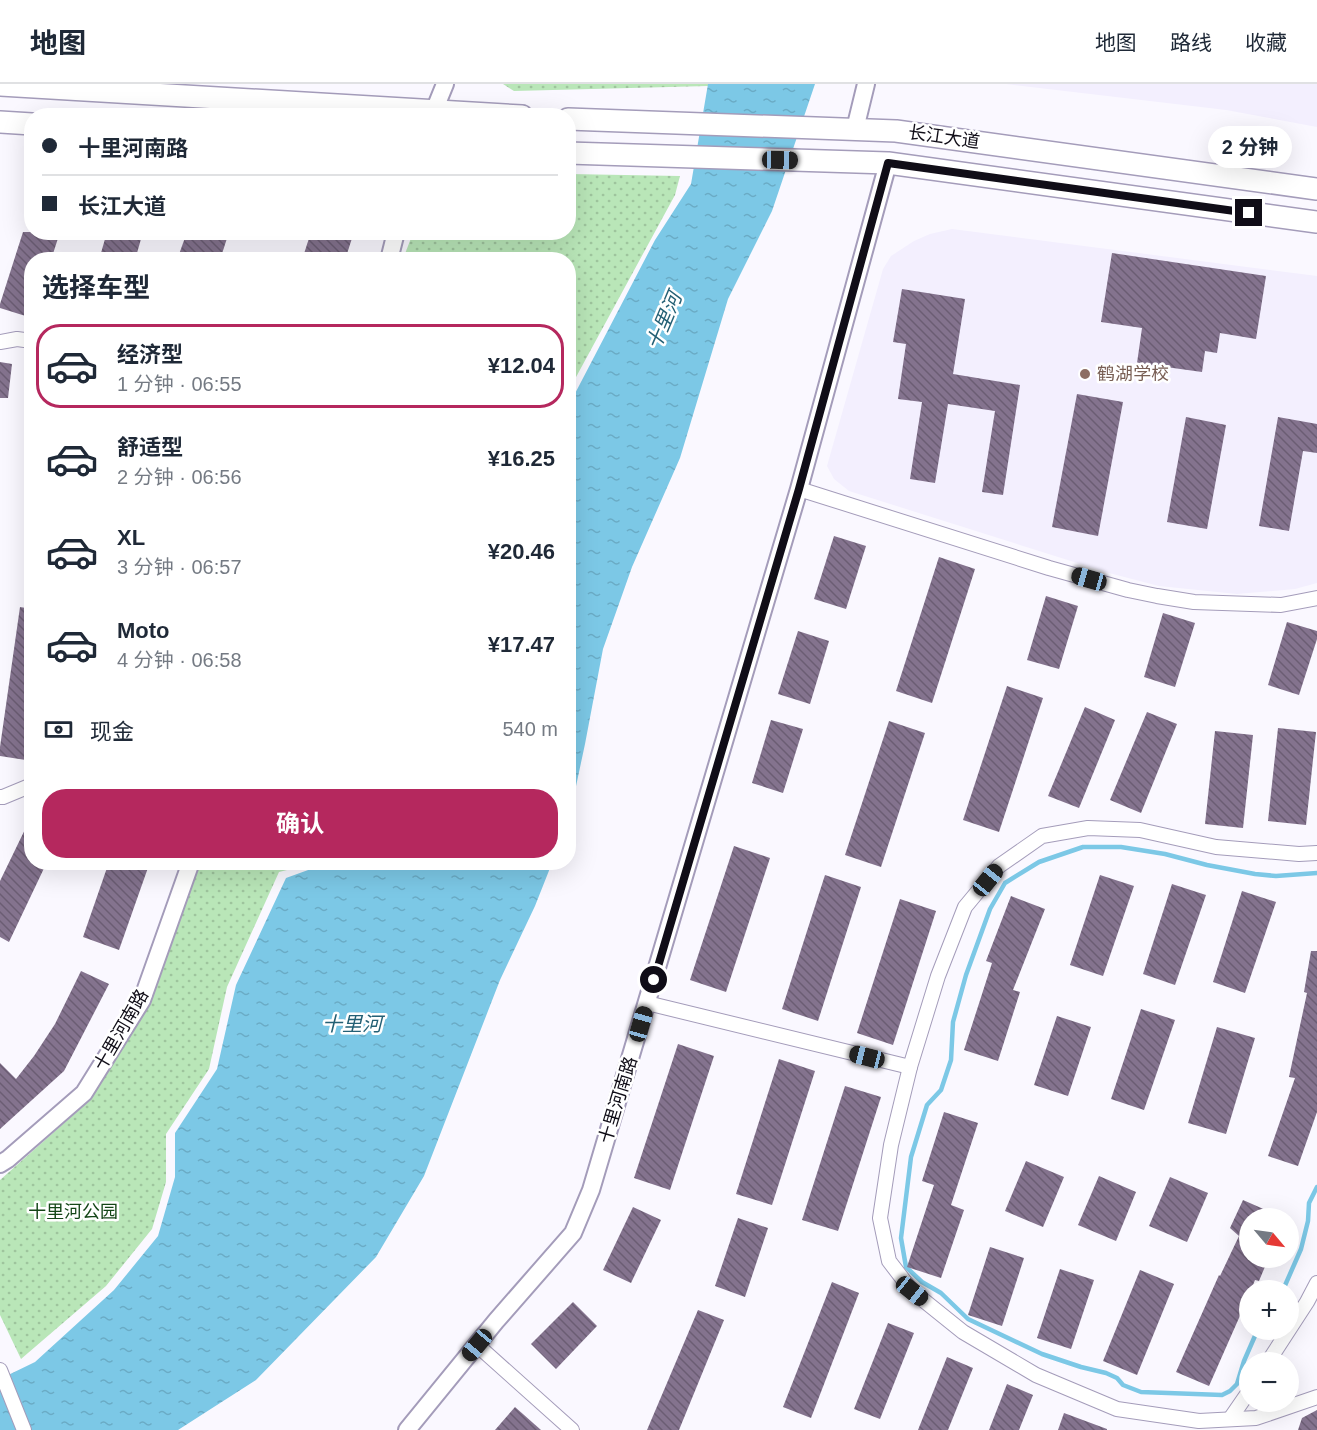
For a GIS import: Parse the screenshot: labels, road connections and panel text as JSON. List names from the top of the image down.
{
  "streets": {
    "main road": ["长江大道"],
    "street": ["十里河南路"]
  },
  "crossings": [
    ["长江大道", "十里河南路"]
  ],
  "water": ["十里河"],
  "parks": ["十里河公园"],
  "places": ["鹤湖学校"],
  "north": "bottom right",
  "page": {
    "header": "地图",
    "nav": ["地图", "路线", "收藏"],
    "banner": ["十里河南路", "长江大道"],
    "bubble": "2 分钟",
    "heading": "选择车型",
    "list": [
      {
        "name": "经济型",
        "note": "1 分钟 · 06:55",
        "value": "¥12.04"
      },
      {
        "name": "舒适型",
        "note": "2 分钟 · 06:56",
        "value": "¥16.25"
      },
      {
        "name": "XL",
        "note": "3 分钟 · 06:57",
        "value": "¥20.46"
      },
      {
        "name": "Moto",
        "note": "4 分钟 · 06:58",
        "value": "¥17.47"
      }
    ],
    "pay": ["现金", "540 m"],
    "buttons": "确认",
    "map_buttons": ["+", "−"]
  }
}
